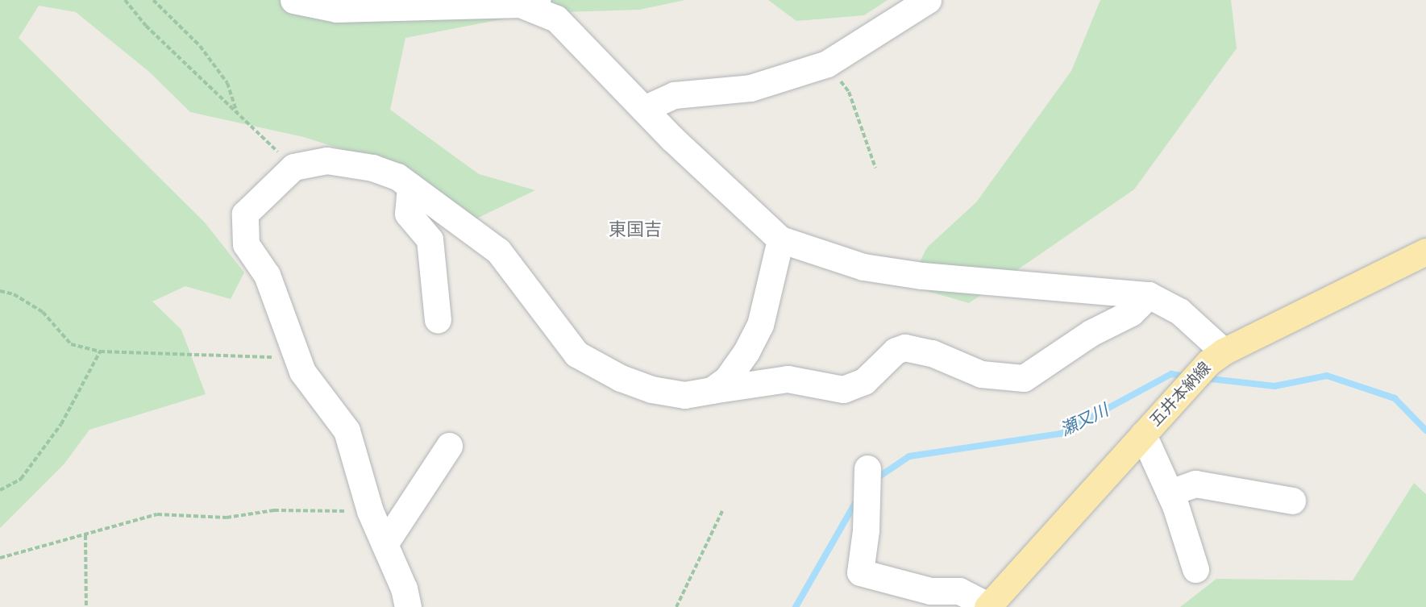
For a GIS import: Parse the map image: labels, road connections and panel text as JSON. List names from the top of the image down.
{
  "streets": {
    "main road": ["五井本納線"]
  },
  "districts": ["東国吉"],
  "water": ["瀬又川"]
}
